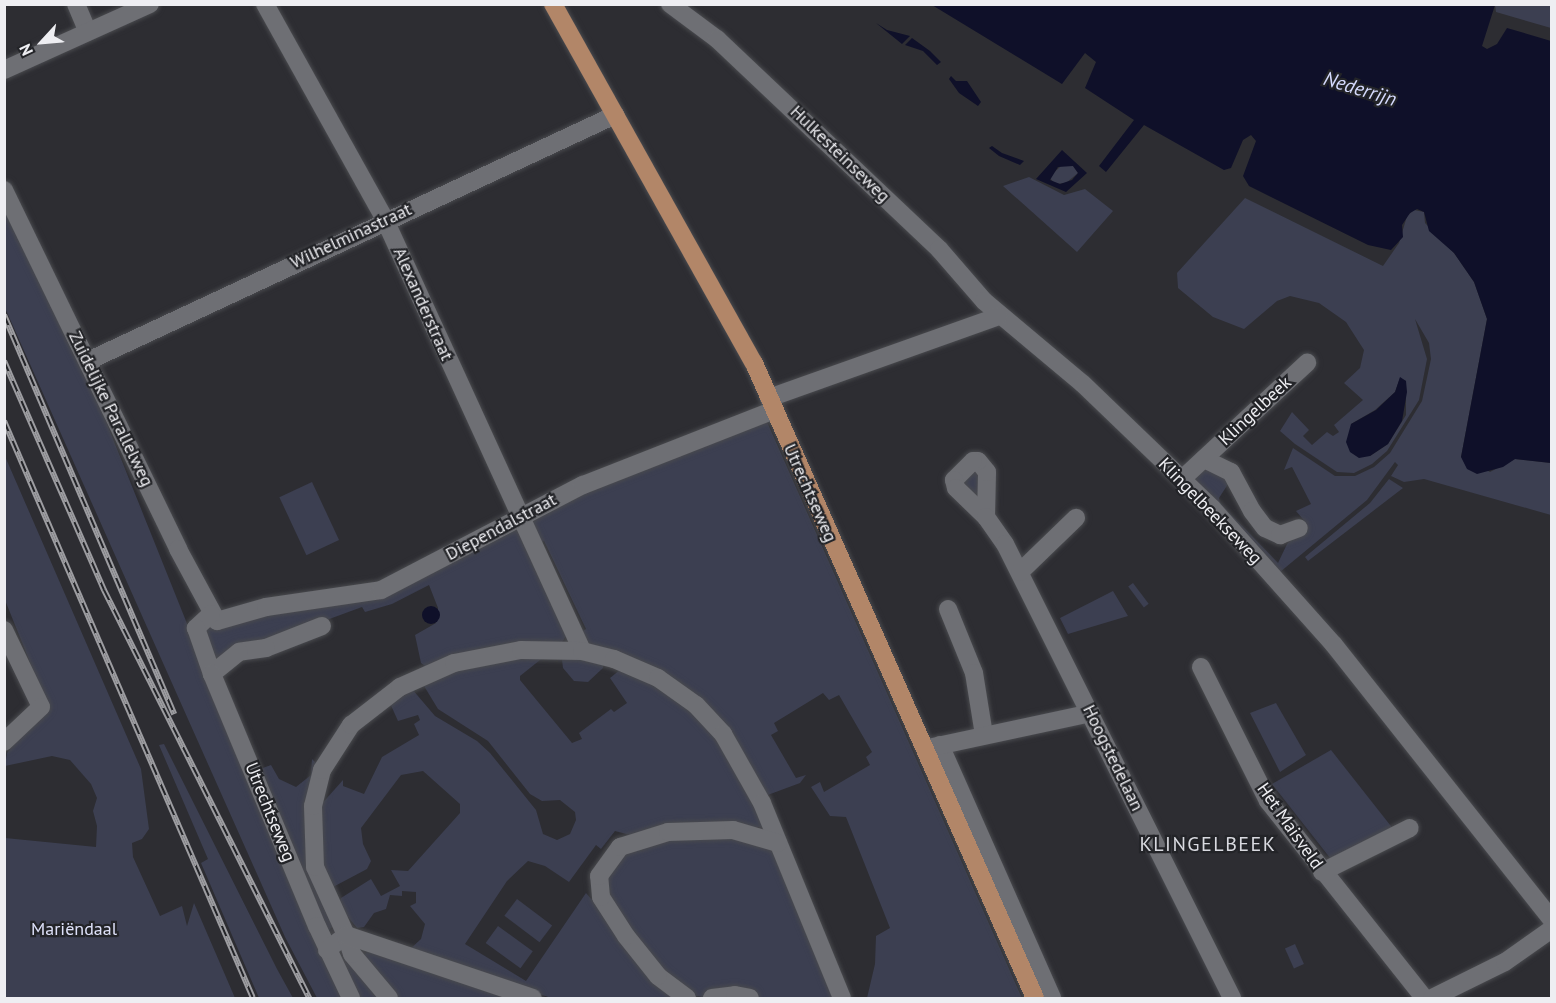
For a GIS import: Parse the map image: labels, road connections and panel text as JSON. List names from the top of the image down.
{
  "streets": {
    "main road": ["Utrechtseweg"],
    "street": [
      "Hulkesteinseweg",
      "Wilhelminastraat",
      "Alexanderstraat",
      "Zuidelijke Parallelweg",
      "Klingelbeek",
      "Klingelbeekseweg",
      "Diependalstraat",
      "Hoogstedelaan",
      "Het Maisveld"
    ]
  },
  "crossings": [
    ["Hulkesteinseweg", "Klingelbeekseweg"],
    ["Wilhelminastraat", "Alexanderstraat"],
    ["Wilhelminastraat", "Zuidelijke Parallelweg"],
    ["Wilhelminastraat", "Utrechtseweg"],
    ["Alexanderstraat", "Utrechtseweg"],
    ["Alexanderstraat", "Diependalstraat"],
    ["Zuidelijke Parallelweg", "Utrechtseweg"],
    ["Zuidelijke Parallelweg", "Diependalstraat"],
    ["Klingelbeek", "Klingelbeekseweg"],
    ["Utrechtseweg", "Diependalstraat"]
  ],
  "districts": ["KLINGELBEEK"],
  "water": ["Nederrijn"],
  "parks": ["Mariëndaal"],
  "north": "bottom left"
}
